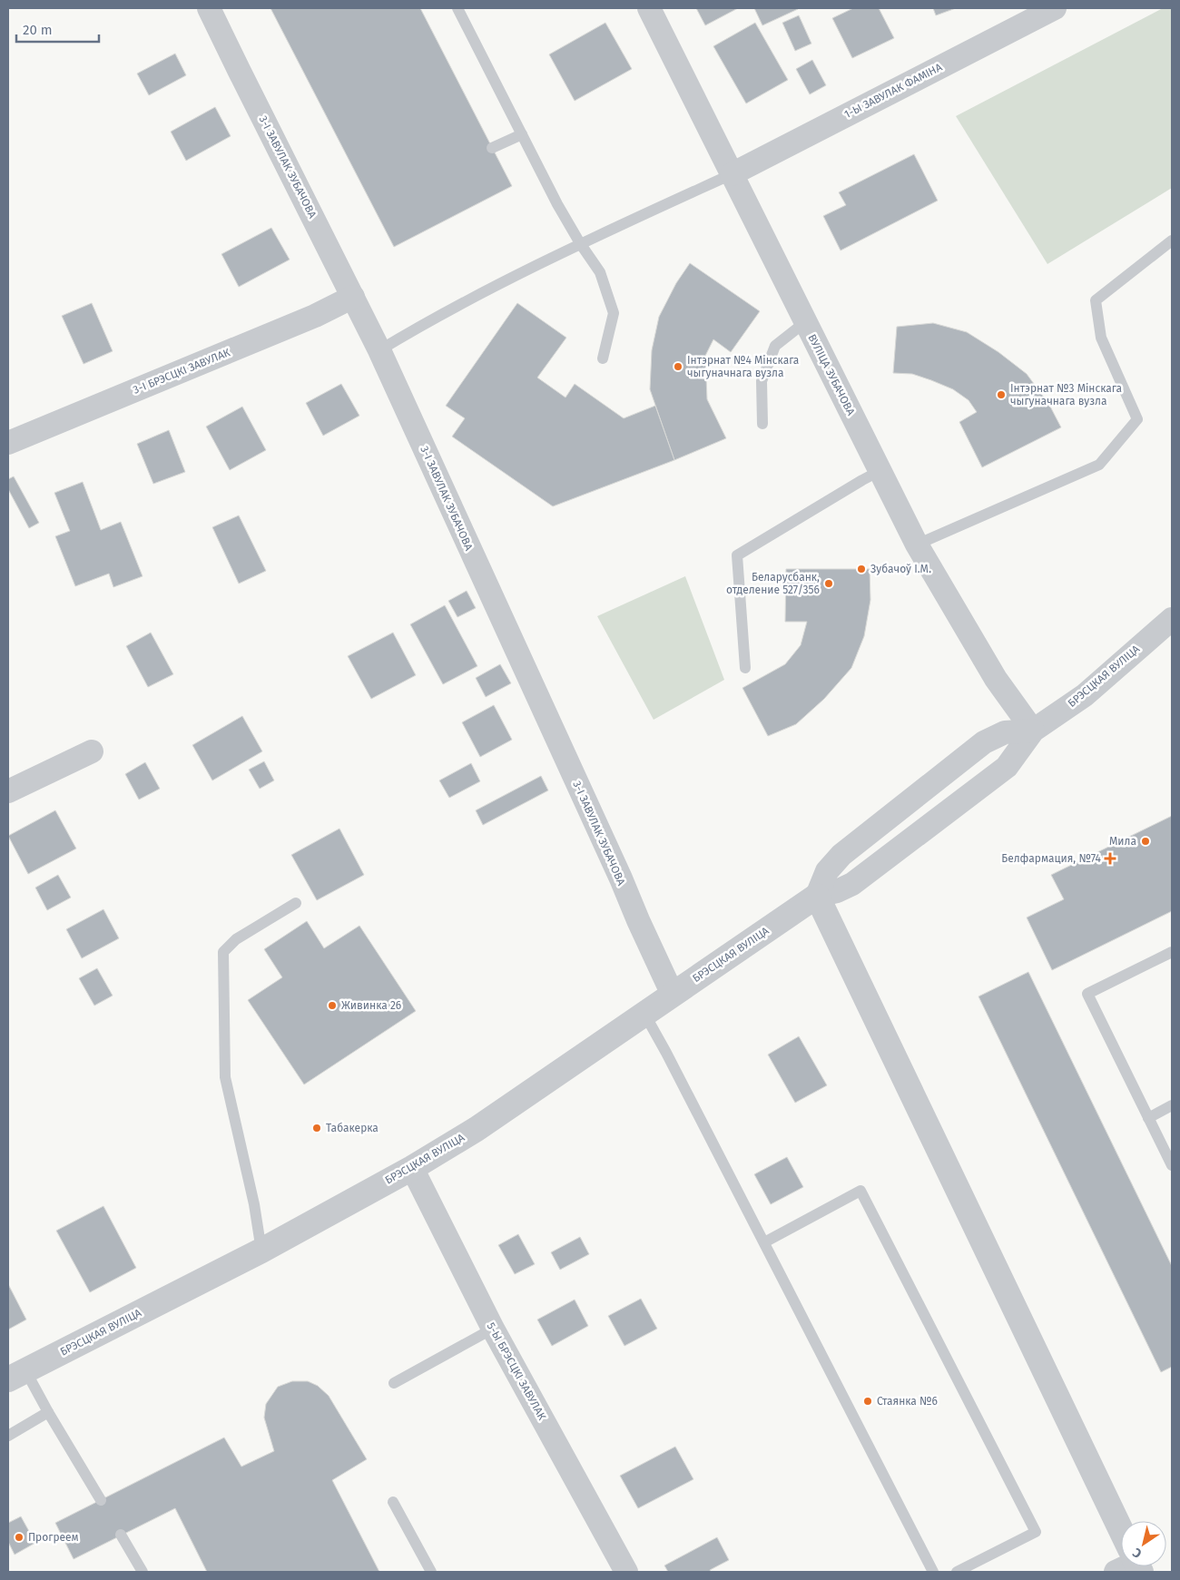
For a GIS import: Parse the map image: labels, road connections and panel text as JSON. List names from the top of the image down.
{
  "streets": {
    "street": [
      "1-Ы ЗАВУЛАК ФАМІНА",
      "3-І ЗАВУЛАК ЗУБАЧОВА",
      "3-І БРЭСЦКІ ЗАВУЛАК",
      "ВУЛІЦА ЗУБАЧОВА",
      "БРЭСЦКАЯ ВУЛІЦА",
      "5-Ы БРЭСЦКІ ЗАВУЛАК"
    ]
  },
  "crossings": [
    ["1-Ы ЗАВУЛАК ФАМІНА", "ВУЛІЦА ЗУБАЧОВА"],
    ["3-І ЗАВУЛАК ЗУБАЧОВА", "3-І БРЭСЦКІ ЗАВУЛАК"],
    ["3-І ЗАВУЛАК ЗУБАЧОВА", "БРЭСЦКАЯ ВУЛІЦА"],
    ["ВУЛІЦА ЗУБАЧОВА", "БРЭСЦКАЯ ВУЛІЦА"],
    ["БРЭСЦКАЯ ВУЛІЦА", "5-Ы БРЭСЦКІ ЗАВУЛАК"]
  ],
  "places": {
    "other": [
      "Інтэрнат №4 Мінскага чыгуначнага вузла",
      "Інтэрнат №3 Мінскага чыгуначнага вузла",
      "Зубачоў І.М.",
      "Беларусбанк, отделение 527/356",
      "Мила",
      "Живинка 26",
      "Табакерка",
      "Стаянка №6",
      "Прогреем"
    ],
    "health": ["Белфармация, №74"]
  },
  "scale_bar": "20 m",
  "north": "bottom left"
}
